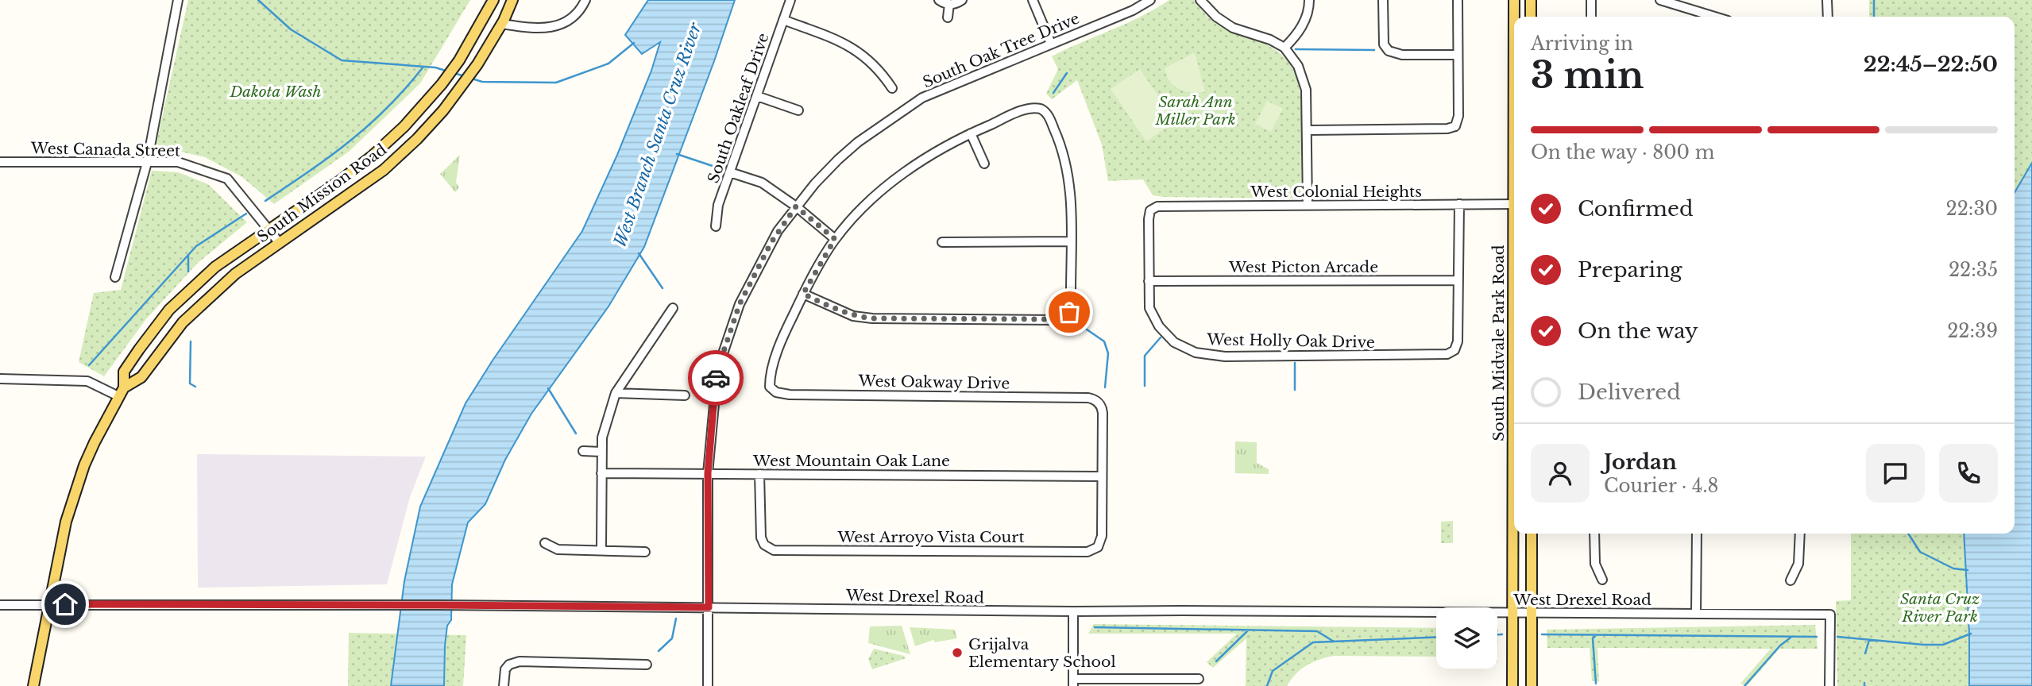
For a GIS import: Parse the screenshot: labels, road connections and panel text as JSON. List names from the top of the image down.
{
  "streets": {
    "main road": ["South Mission Road", "South Midvale Park Road"],
    "street": [
      "South Oak Tree Drive",
      "South Oakleaf Drive",
      "West Canada Street",
      "West Colonial Heights",
      "West Picton Arcade",
      "West Holly Oak Drive",
      "West Oakway Drive",
      "West Mountain Oak Lane",
      "West Arroyo Vista Court",
      "West Drexel Road"
    ]
  },
  "crossings": [
    ["South Oak Tree Drive", "West Mountain Oak Lane"],
    ["South Oak Tree Drive", "West Drexel Road"],
    ["West Canada Street", "South Mission Road"],
    ["West Colonial Heights", "West Holly Oak Drive"],
    ["South Mission Road", "West Drexel Road"],
    ["West Picton Arcade", "West Holly Oak Drive"],
    ["South Midvale Park Road", "West Drexel Road"],
    ["West Oakway Drive", "West Mountain Oak Lane"],
    ["West Oakway Drive", "West Arroyo Vista Court"],
    ["West Mountain Oak Lane", "West Arroyo Vista Court"]
  ],
  "water": ["West Branch Santa Cruz River"],
  "parks": ["Dakota Wash", "Sarah Ann Miller Park", "Santa Cruz River Park"],
  "places": ["Grijalva Elementary School"],
  "page": {
    "heading": ["3 min", "Arriving in", "22:45–22:50"],
    "panel": ["Jordan", "Courier · 4.8"],
    "bar": "On the way · 800 m",
    "list": [
      ["Confirmed", "22:30"],
      ["Preparing", "22:35"],
      ["On the way", "22:39"],
      "Delivered"
    ]
  }
}
